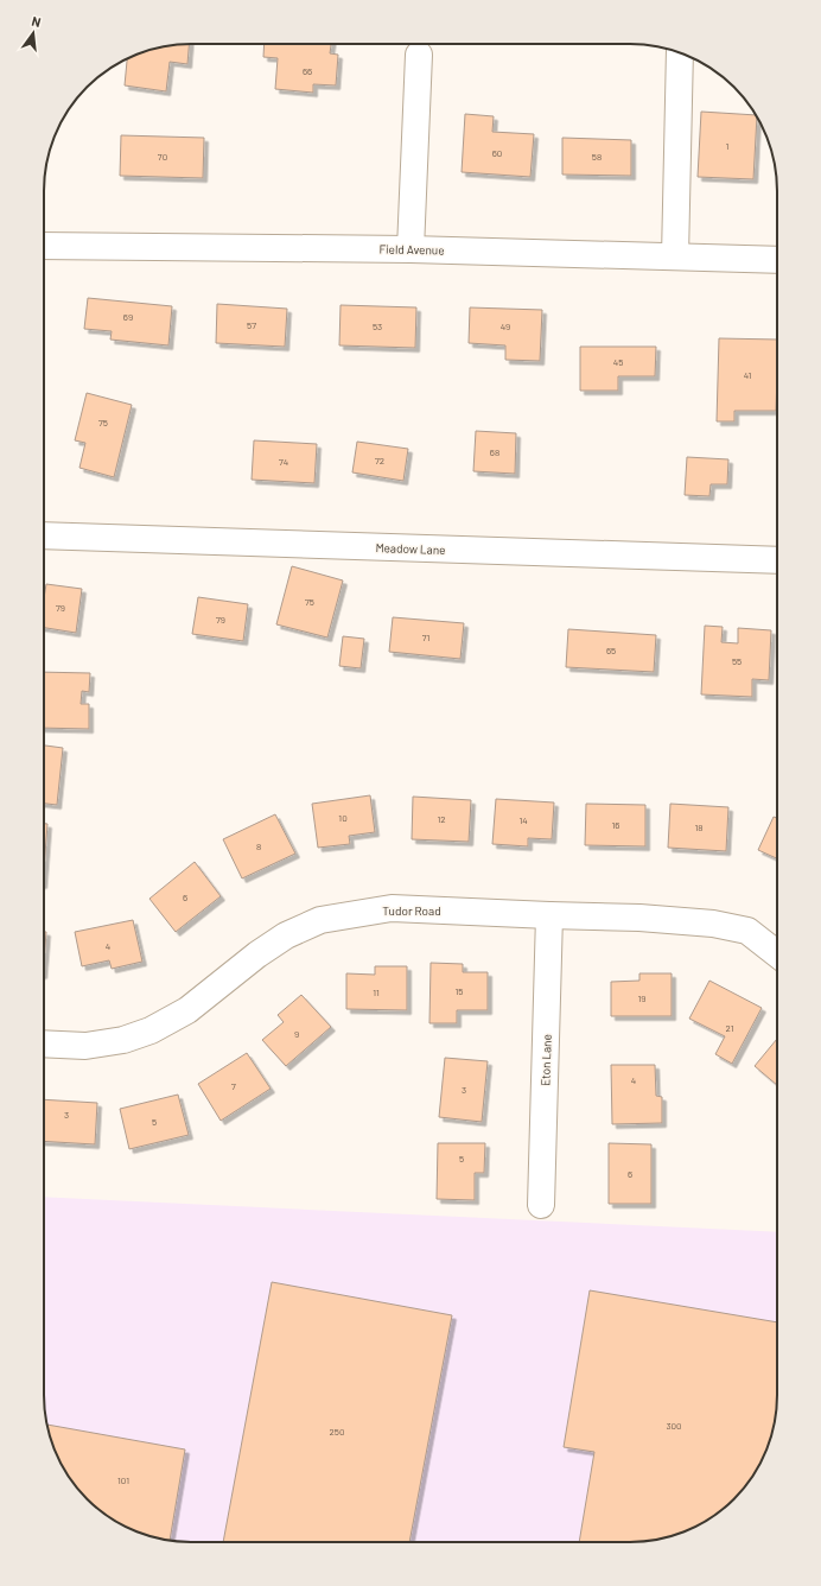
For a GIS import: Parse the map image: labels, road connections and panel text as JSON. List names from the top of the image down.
{
  "streets": {
    "street": [
      "Field Avenue",
      "Meadow Lane",
      "Tudor Road",
      "Eton Lane"
    ]
  },
  "crossings": [
    ["Tudor Road", "Eton Lane"]
  ],
  "house_numbers": [
    "66",
    "1",
    "60",
    "70",
    "58",
    "69",
    "57",
    "53",
    "49",
    "45",
    "41",
    "75",
    "68",
    "72",
    "74",
    "75",
    "79",
    "79",
    "71",
    "65",
    "55",
    "10",
    "12",
    "14",
    "16",
    "18",
    "8",
    "6",
    "4",
    "15",
    "11",
    "19",
    "21",
    "9",
    "4",
    "7",
    "3",
    "3",
    "5",
    "5",
    "6",
    "300",
    "250",
    "101"
  ],
  "north": "top"
}
